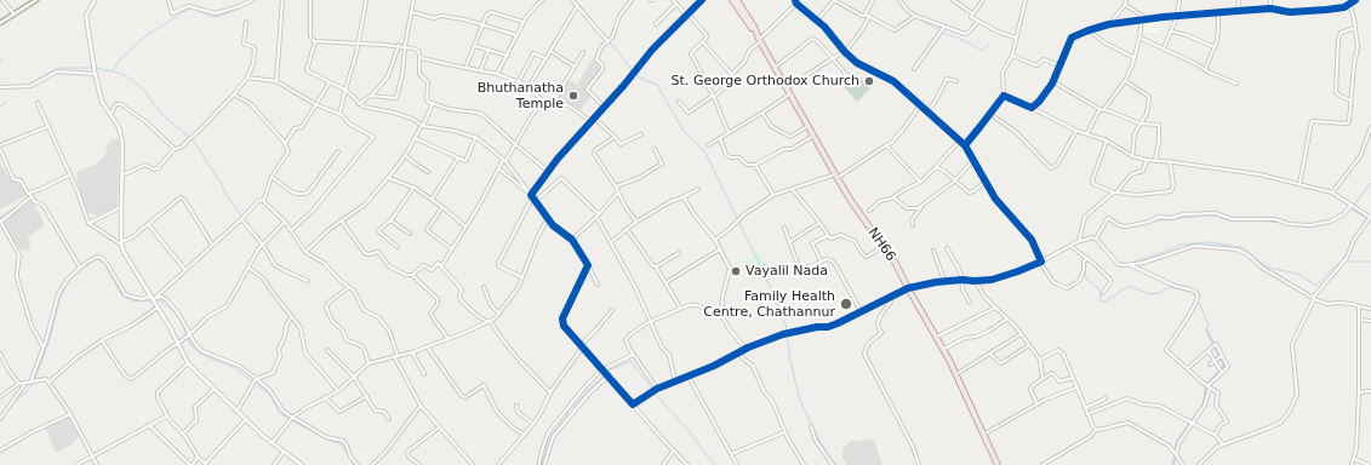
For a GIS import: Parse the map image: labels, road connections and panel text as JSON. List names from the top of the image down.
{
  "streets": {
    "highway": ["NH66"]
  },
  "places": [
    "St. George Orthodox Church",
    "Bhuthanatha Temple",
    "Vayalil Nada",
    "Family Health Centre, Chathannur"
  ]
}
